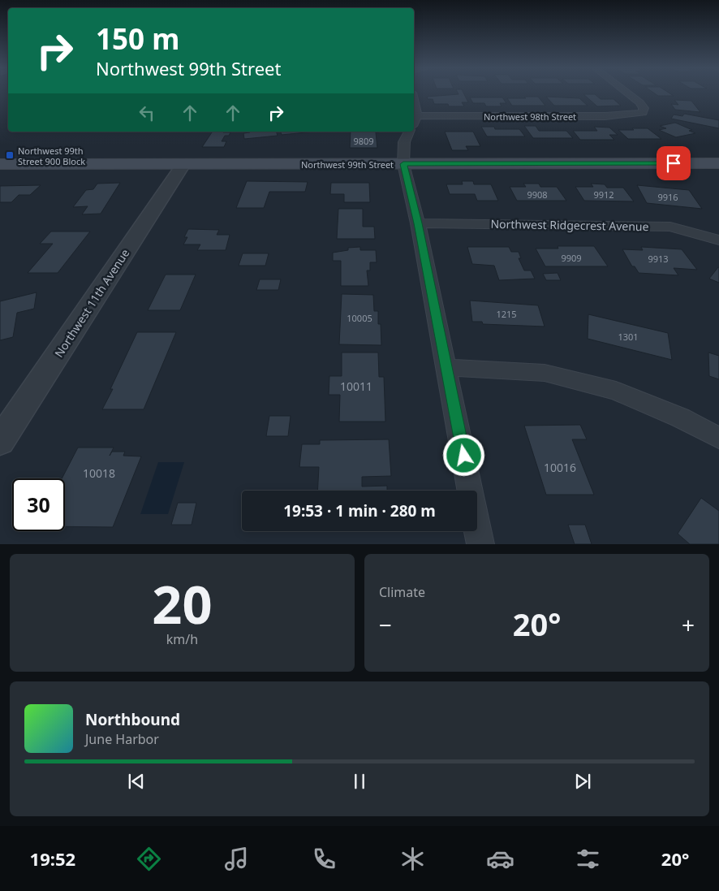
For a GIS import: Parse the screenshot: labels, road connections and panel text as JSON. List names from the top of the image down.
{
  "streets": {
    "main road": ["Northwest 99th Street"],
    "street": ["Northwest 98th Street", "Northwest Ridgecrest Avenue", "Northwest 11th Avenue"]
  },
  "crossings": [
    ["Northwest 99th Street", "Northwest 11th Avenue"]
  ],
  "places": {
    "transit": ["Northwest 99th Street 900 Block"]
  },
  "house_numbers": [
    "9809",
    "9908",
    "9912",
    "9916",
    "9909",
    "9913",
    "1215",
    "10005",
    "1301",
    "10011",
    "10016",
    "10018"
  ],
  "page": {
    "turn": ["150 m", "Northwest 99th Street"],
    "limit": "30",
    "trip": "19:53 · 1 min · 280 m",
    "tile": [
      ["20", "km/h"],
      "Climate"
    ],
    "heat": ["−", "20°", "+"],
    "song": ["Northbound", "June Harbor"],
    "tabs": ["19:52", "20°"]
  }
}
